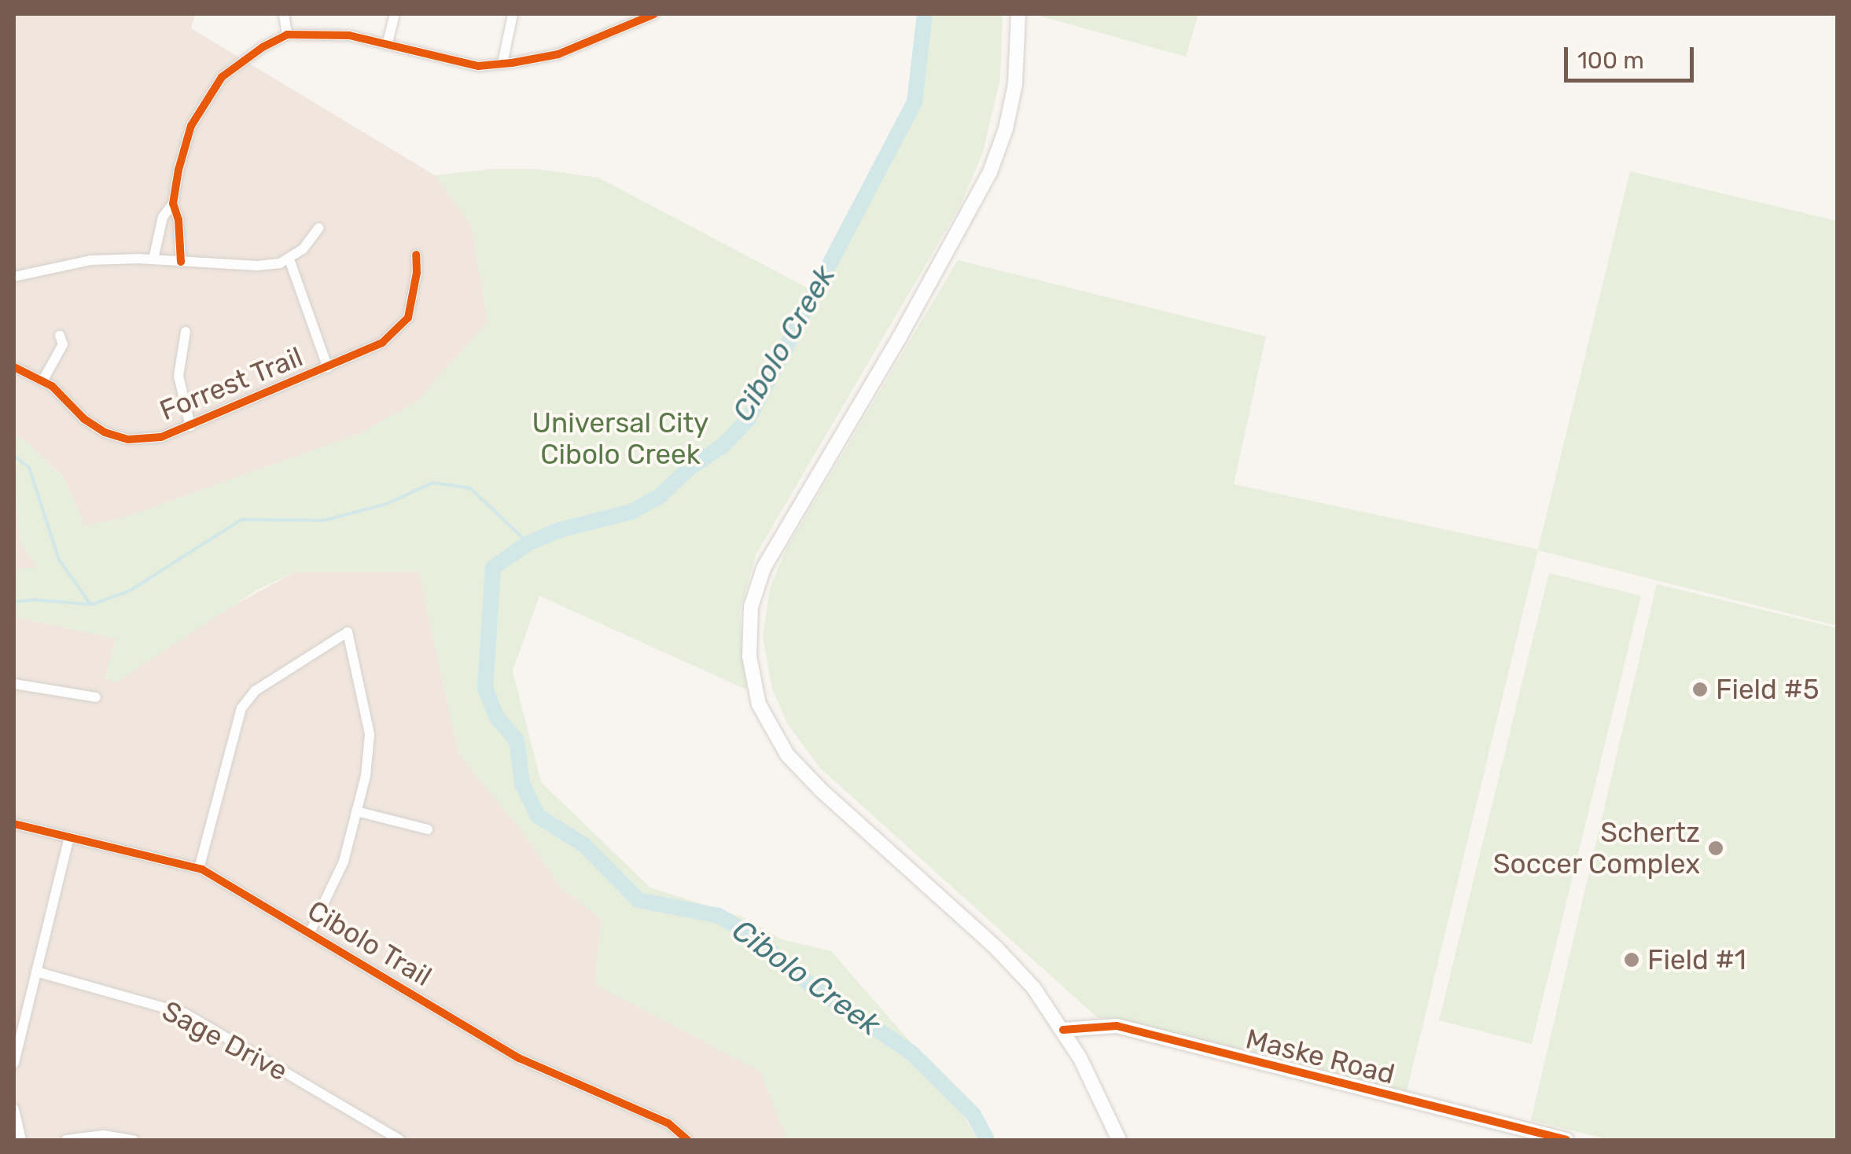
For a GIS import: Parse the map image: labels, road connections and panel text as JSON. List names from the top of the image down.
{
  "streets": {
    "main road": ["Maske Road"],
    "street": ["Forrest Trail", "Cibolo Trail", "Sage Drive"]
  },
  "water": ["Cibolo Creek"],
  "parks": ["Universal City Cibolo Creek"],
  "places": ["Field #5", "Schertz Soccer Complex", "Field #1"],
  "scale_bar": "100 m"
}
